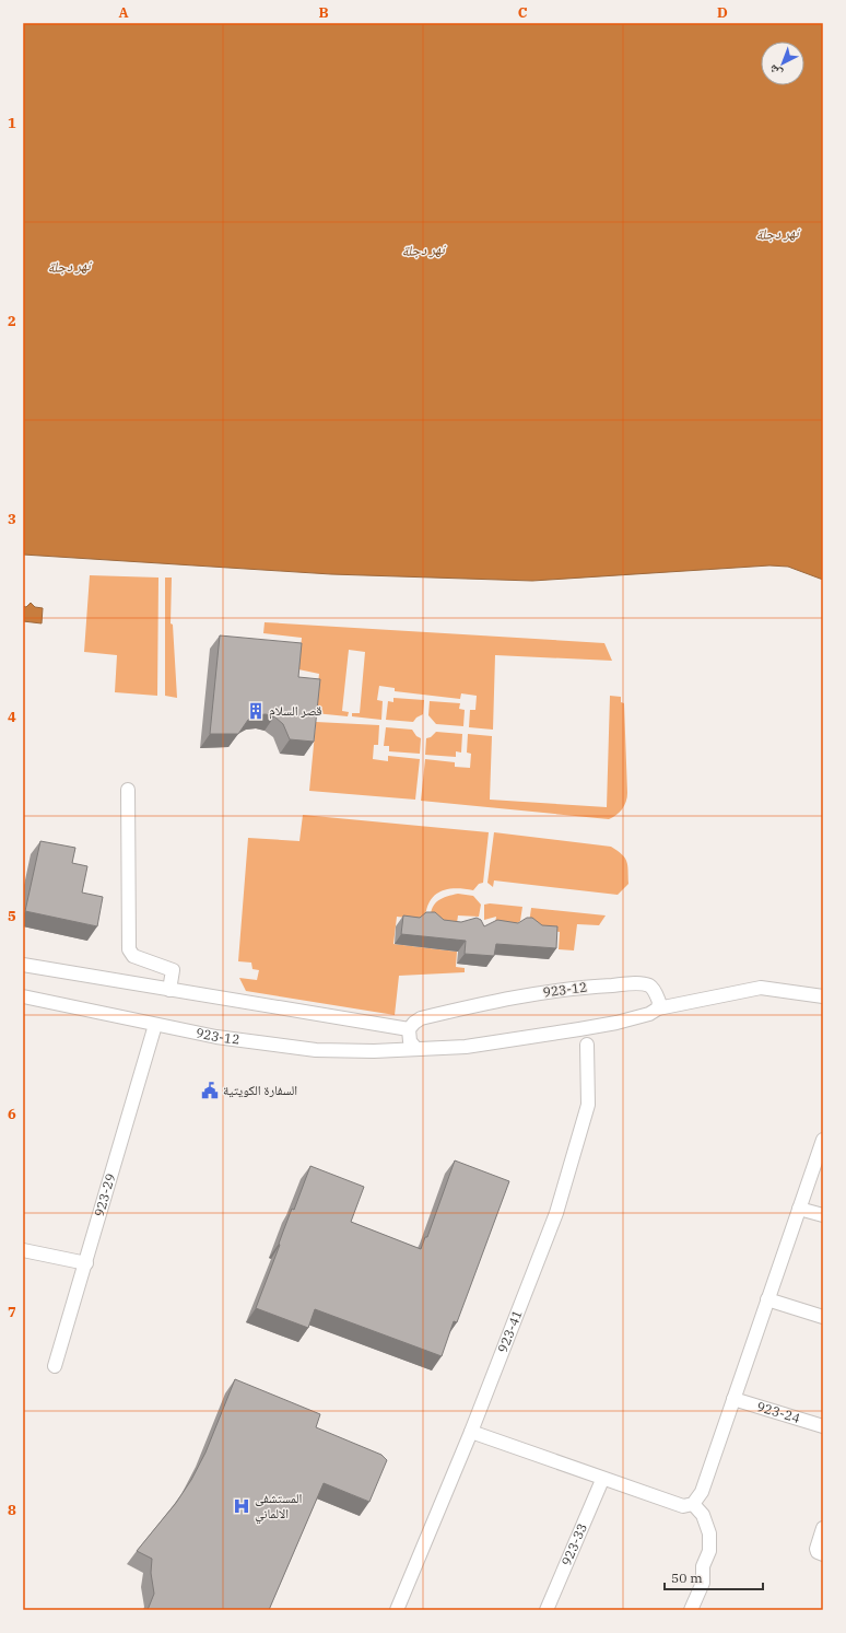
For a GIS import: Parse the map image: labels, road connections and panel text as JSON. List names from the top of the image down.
{
  "streets": {
    "street": [
      "923-12",
      "923-29",
      "923-41",
      "923-24",
      "923-33"
    ]
  },
  "crossings": [
    ["923-12", "923-29"]
  ],
  "water": ["نهر دجلة"],
  "places": {
    "building": ["قصر السلام"],
    "public building": ["السفارة الكويتية"],
    "hospital": ["المستشفى الالماني"]
  },
  "scale_bar": "50 m",
  "north": "bottom left",
  "grid": {
    "columns": [
      "A",
      "B",
      "C",
      "D"
    ],
    "rows": [
      "1",
      "2",
      "3",
      "4",
      "5",
      "6",
      "7",
      "8"
    ]
  }
}
